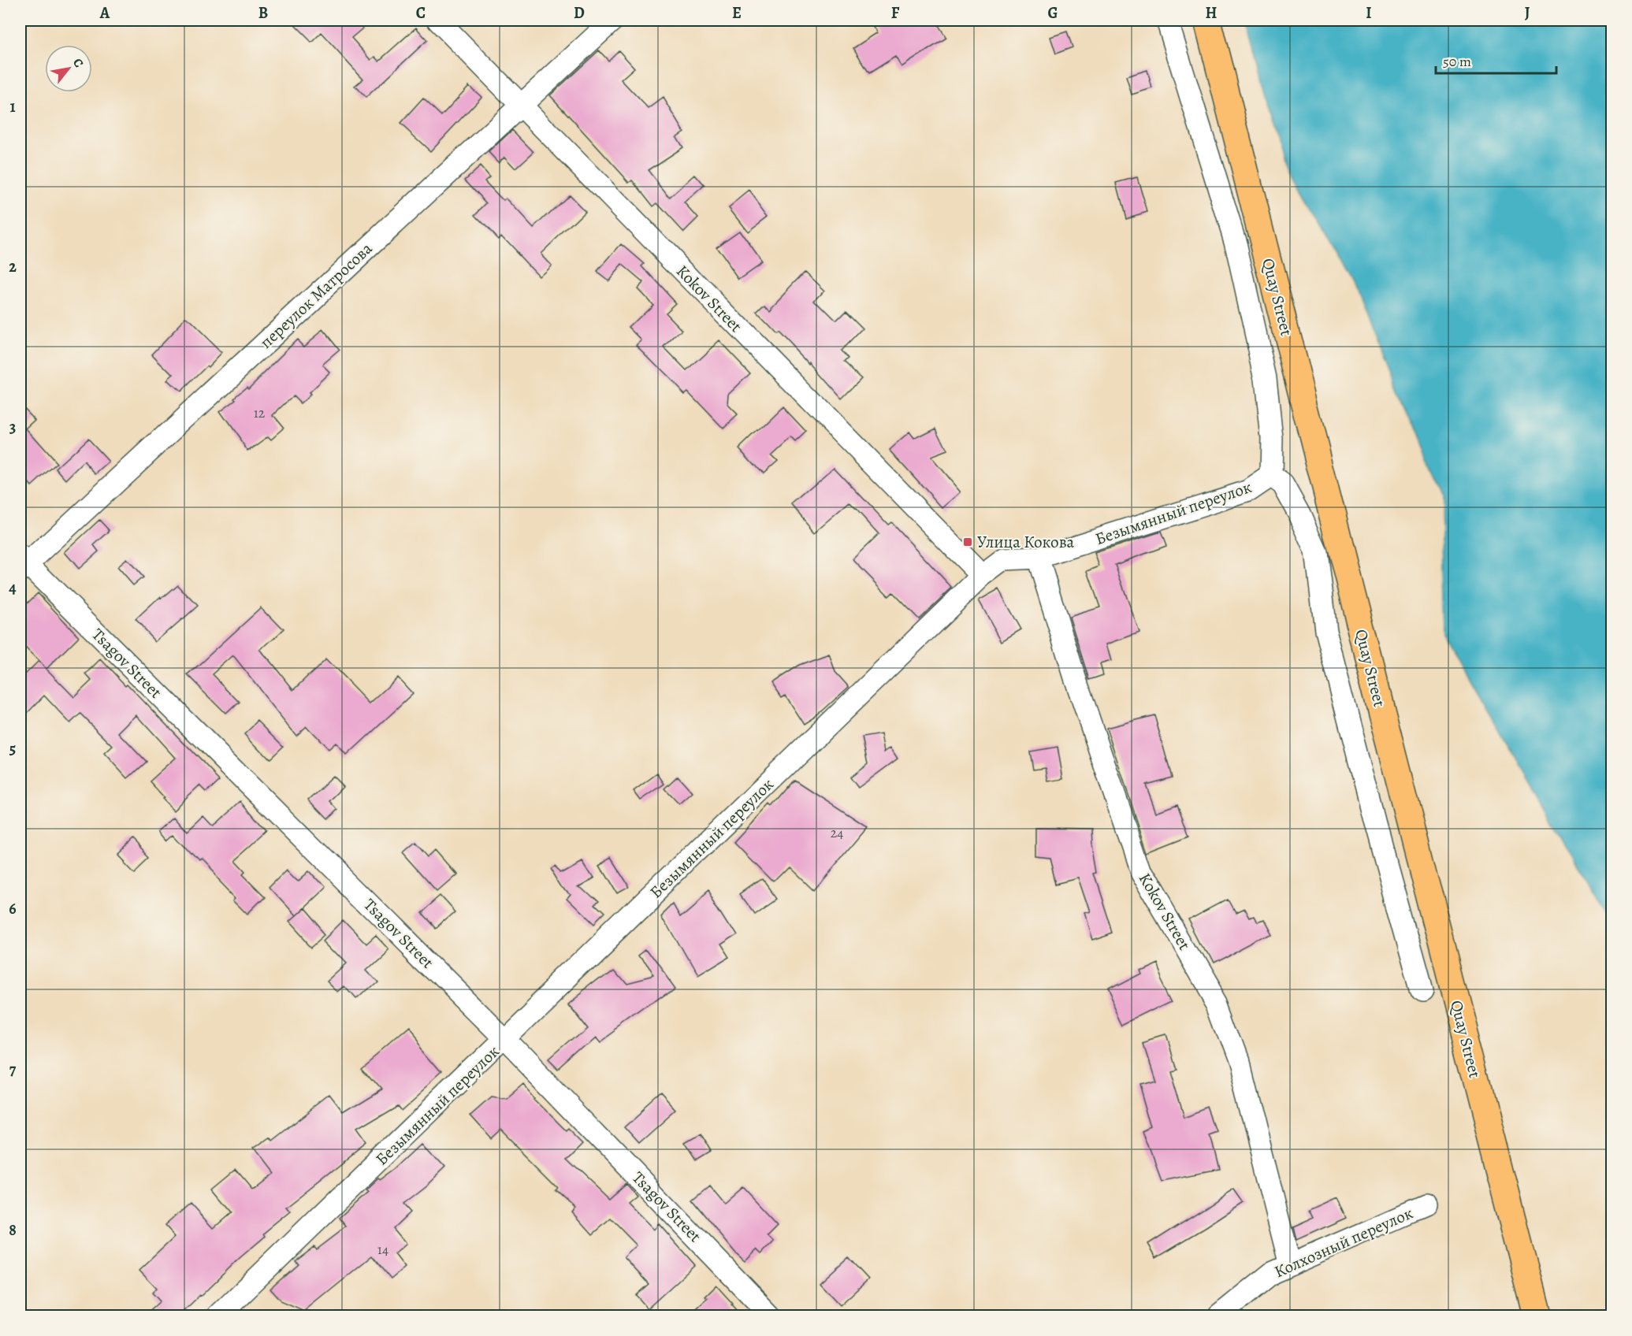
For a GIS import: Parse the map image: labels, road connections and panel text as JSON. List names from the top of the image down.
{
  "streets": {
    "main road": ["Quay Street"],
    "street": [
      "переулок Матросова",
      "Kokov Street",
      "Безымянный переулок",
      "Tsagov Street",
      "Колхозный переулок"
    ]
  },
  "crossings": [
    ["переулок Матросова", "Kokov Street"],
    ["переулок Матросова", "Tsagov Street"],
    ["Kokov Street", "Безымянный переулок"],
    ["Kokov Street", "Колхозный переулок"],
    ["Безымянный переулок", "Tsagov Street"]
  ],
  "places": {
    "transit": ["Улица Кокова"]
  },
  "house_numbers": ["12", "24", "14"],
  "scale_bar": "50 m",
  "north": "top right",
  "grid": {
    "columns": [
      "A",
      "B",
      "C",
      "D",
      "E",
      "F",
      "G",
      "H",
      "I",
      "J"
    ],
    "rows": [
      "1",
      "2",
      "3",
      "4",
      "5",
      "6",
      "7",
      "8"
    ]
  }
}
